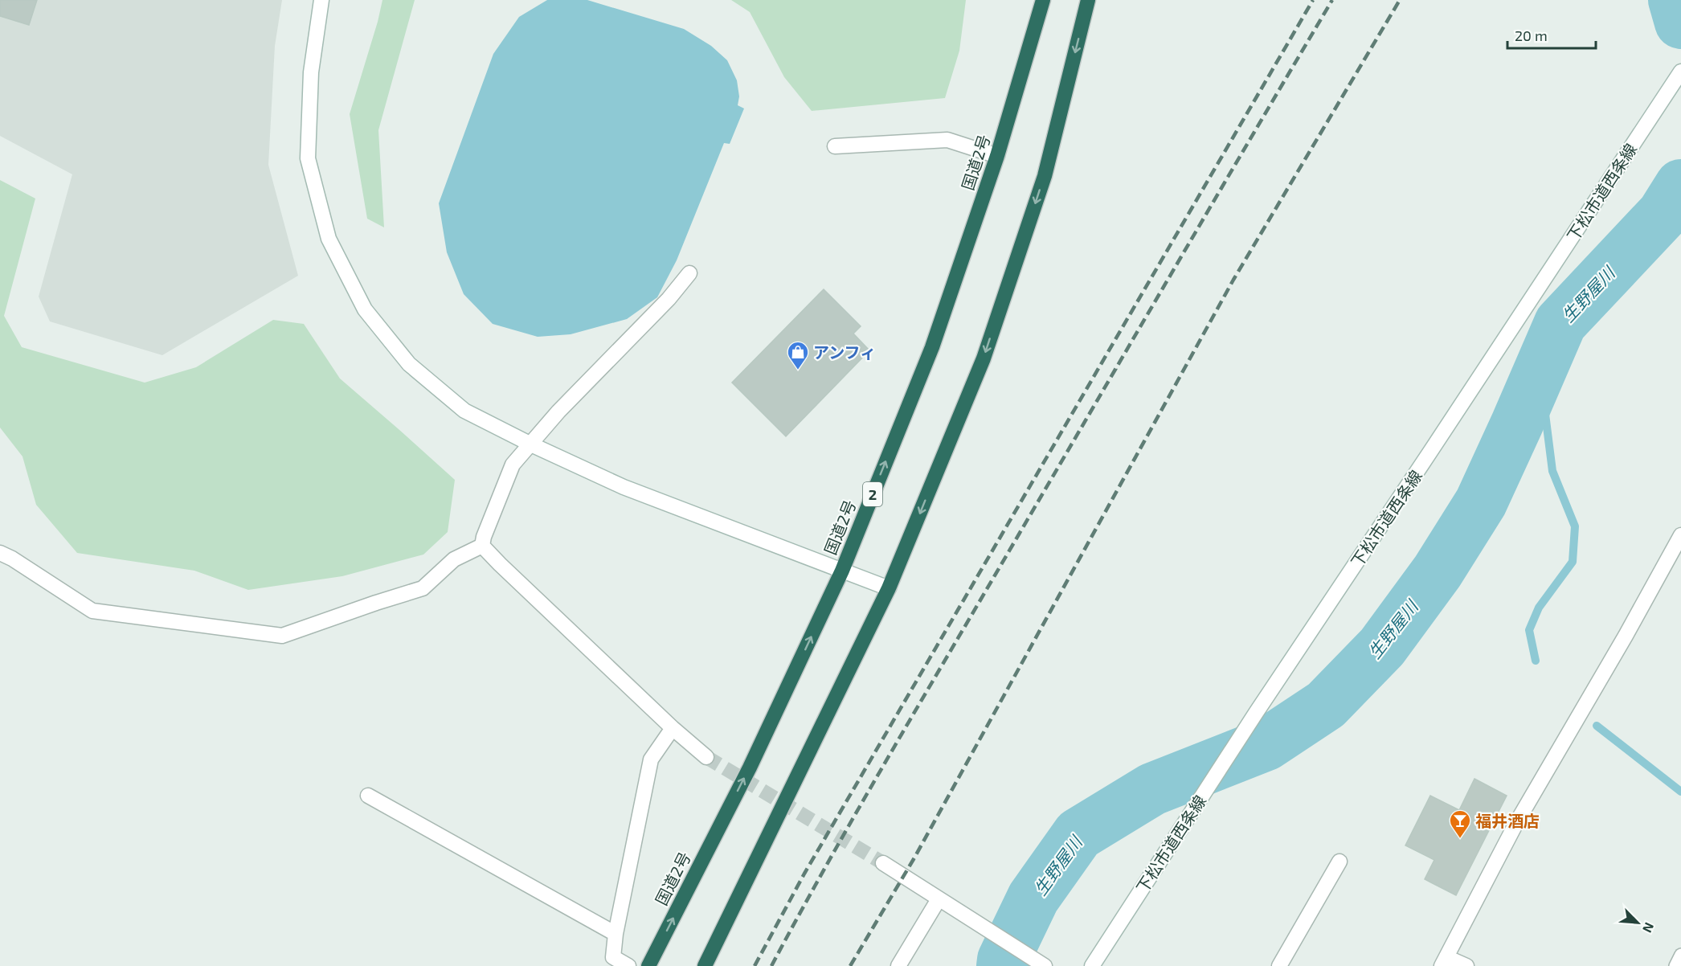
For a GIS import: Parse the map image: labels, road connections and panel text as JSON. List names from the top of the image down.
{
  "streets": {
    "highway": ["国道2号", "2"],
    "street": ["下松市道西条線"]
  },
  "water": ["生野屋川"],
  "places": {
    "shop": ["アンフィ"],
    "bar": ["福井酒店"]
  },
  "scale_bar": "20 m",
  "north": "bottom right"
}
